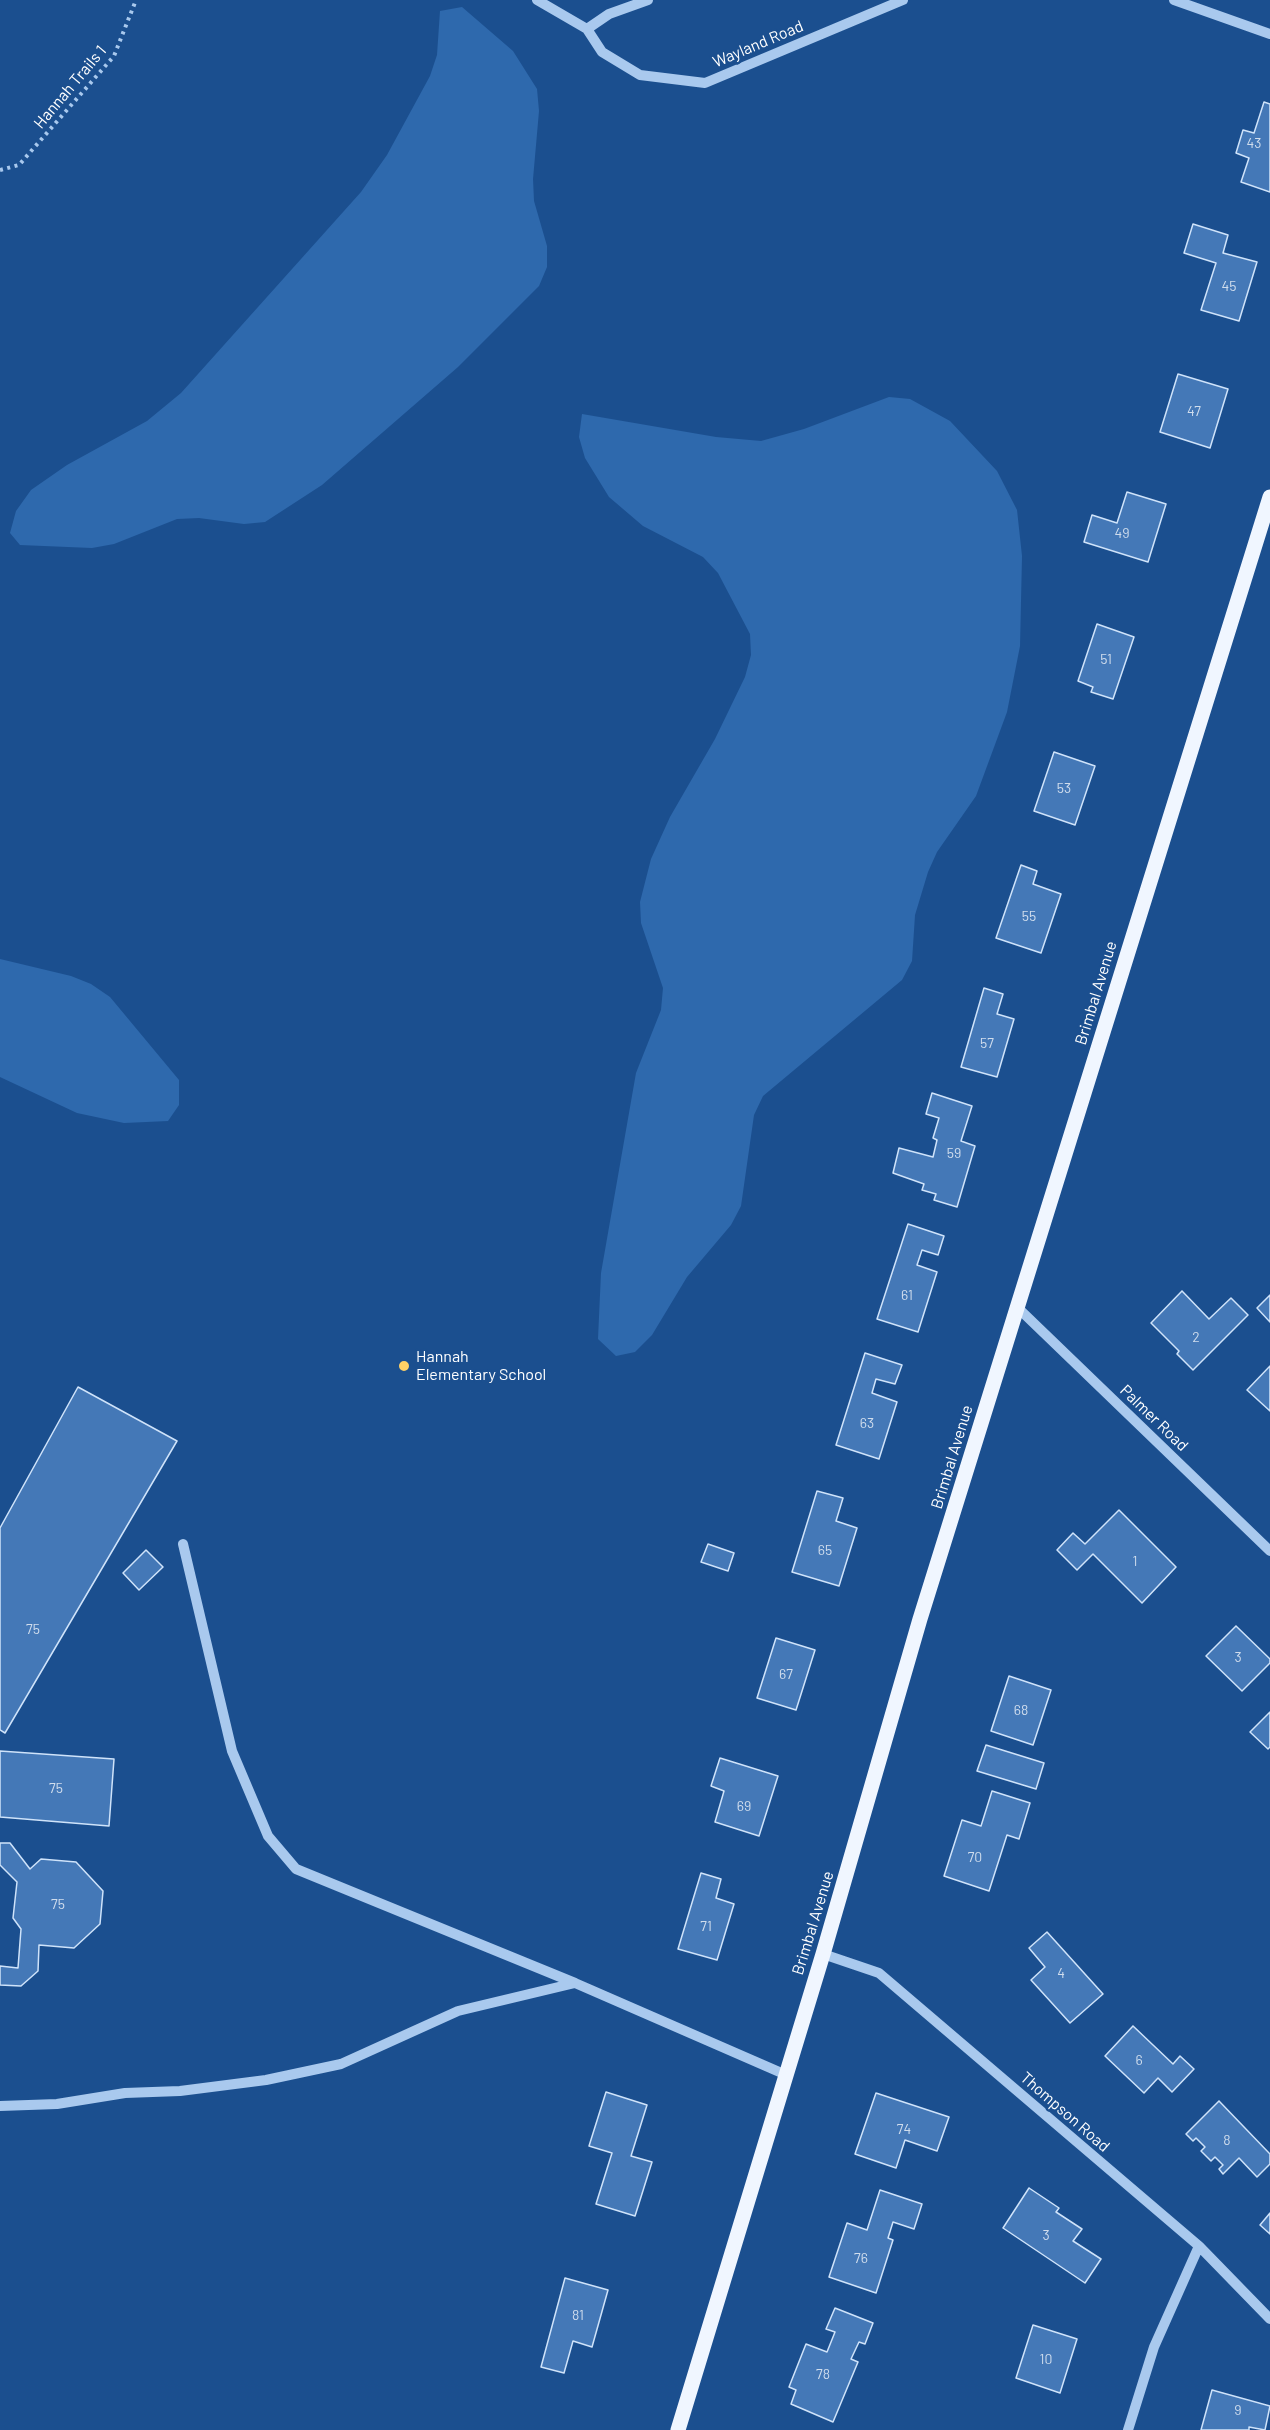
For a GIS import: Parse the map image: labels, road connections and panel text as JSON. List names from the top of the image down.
{
  "streets": {
    "main road": ["Brimbal Avenue"],
    "street": ["Wayland Road", "Palmer Road", "Thompson Road"],
    "path": ["Hannah Trails 1"]
  },
  "crossings": [
    ["Brimbal Avenue", "Palmer Road"],
    ["Brimbal Avenue", "Thompson Road"]
  ],
  "places": ["Hannah Elementary School"],
  "house_numbers": [
    "43",
    "45",
    "47",
    "49",
    "51",
    "53",
    "55",
    "57",
    "59",
    "61",
    "2",
    "63",
    "65",
    "1",
    "75",
    "3",
    "67",
    "68",
    "75",
    "69",
    "70",
    "75",
    "71",
    "4",
    "6",
    "74",
    "8",
    "3",
    "76",
    "81",
    "10",
    "78",
    "9"
  ]
}
